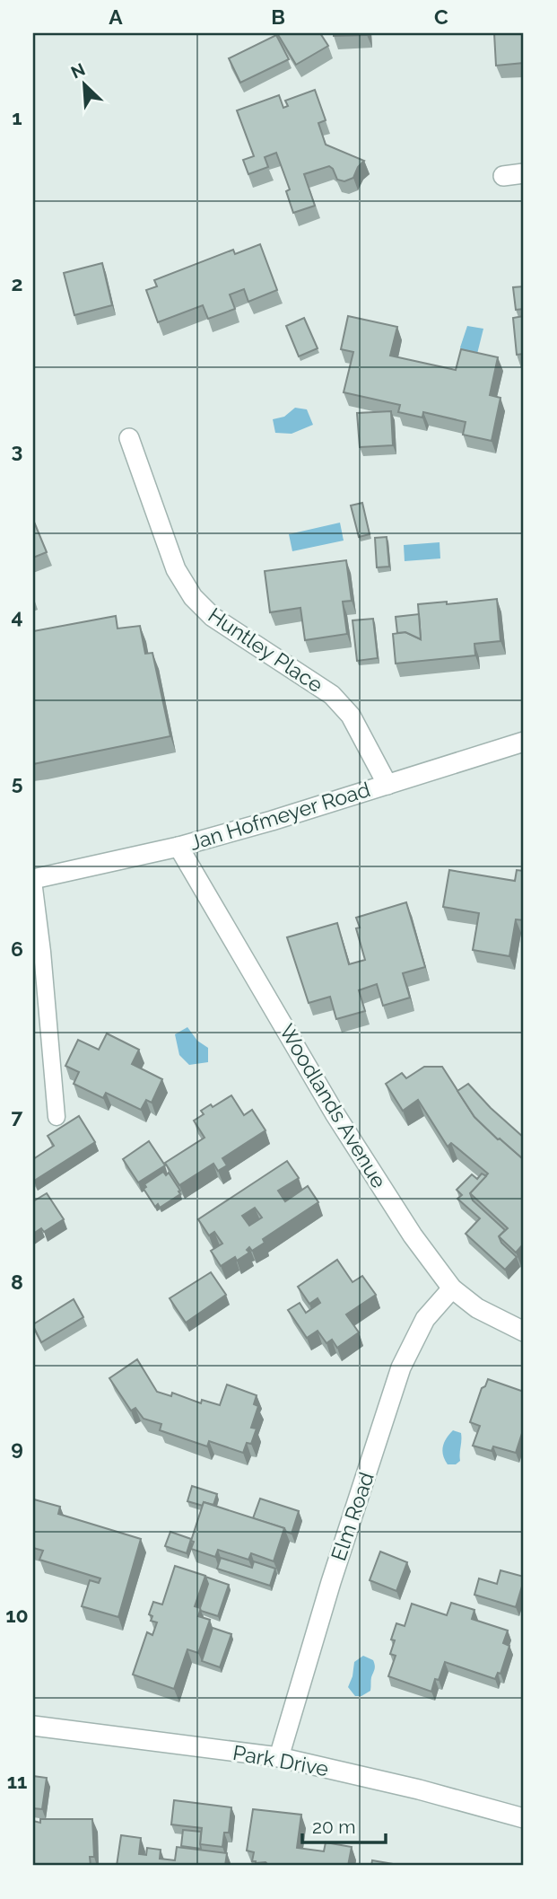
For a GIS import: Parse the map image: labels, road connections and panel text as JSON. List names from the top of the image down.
{
  "streets": {
    "street": [
      "Huntley Place",
      "Jan Hofmeyer Road",
      "Woodlands Avenue",
      "Elm Road",
      "Park Drive"
    ]
  },
  "crossings": [
    ["Huntley Place", "Jan Hofmeyer Road"],
    ["Jan Hofmeyer Road", "Woodlands Avenue"],
    ["Woodlands Avenue", "Elm Road"],
    ["Elm Road", "Park Drive"]
  ],
  "scale_bar": "20 m",
  "north": "top left",
  "grid": {
    "columns": ["A", "B", "C"],
    "rows": [
      "1",
      "2",
      "3",
      "4",
      "5",
      "6",
      "7",
      "8",
      "9",
      "10",
      "11"
    ]
  }
}
